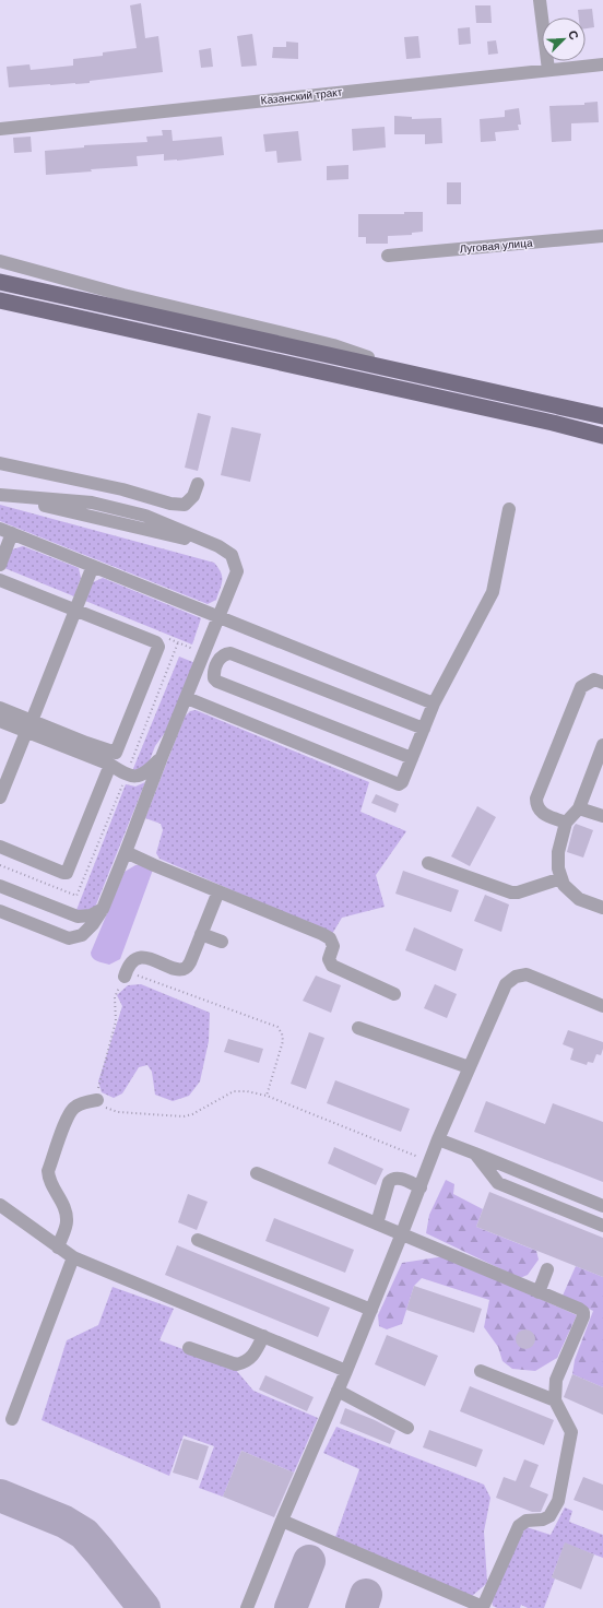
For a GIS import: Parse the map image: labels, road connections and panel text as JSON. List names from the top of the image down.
{
  "streets": {
    "street": ["Казанский тракт", "Луговая улица"]
  },
  "north": "top right"
}
